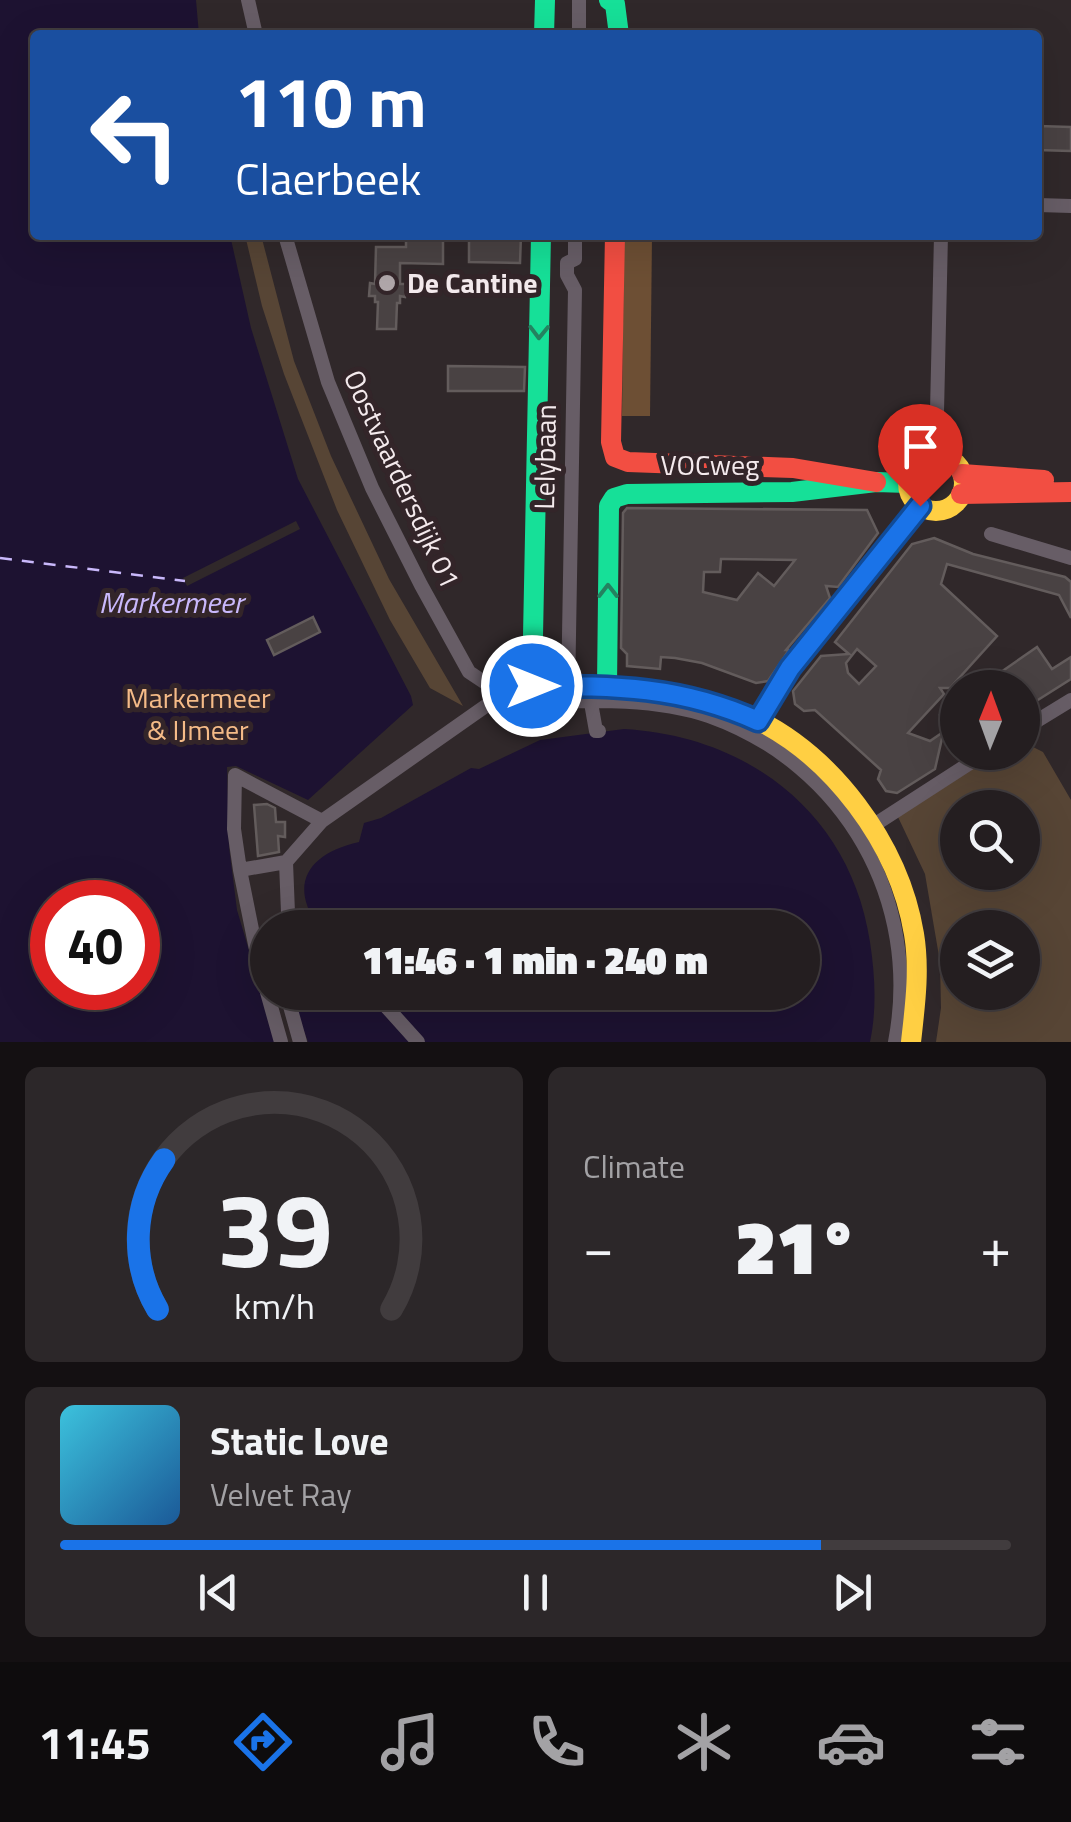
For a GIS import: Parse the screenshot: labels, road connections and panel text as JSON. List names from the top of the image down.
{
  "streets": {
    "street": ["Lelybaan", "VOCweg", "Oostvaardersdijk 01"]
  },
  "water": ["Markermeer"],
  "parks": ["Markermeer & IJmeer"],
  "places": ["De Cantine"],
  "north": "top",
  "page": {
    "turn": ["110 m", "Claerbeek"],
    "limit": "40",
    "trip": "11:46 · 1 min · 240 m",
    "tile": "Climate",
    "heat": ["−", "21°", "+"],
    "song": ["Static Love", "Velvet Ray"],
    "tabs": "11:45",
    "gauge": ["39", "km/h"]
  }
}
